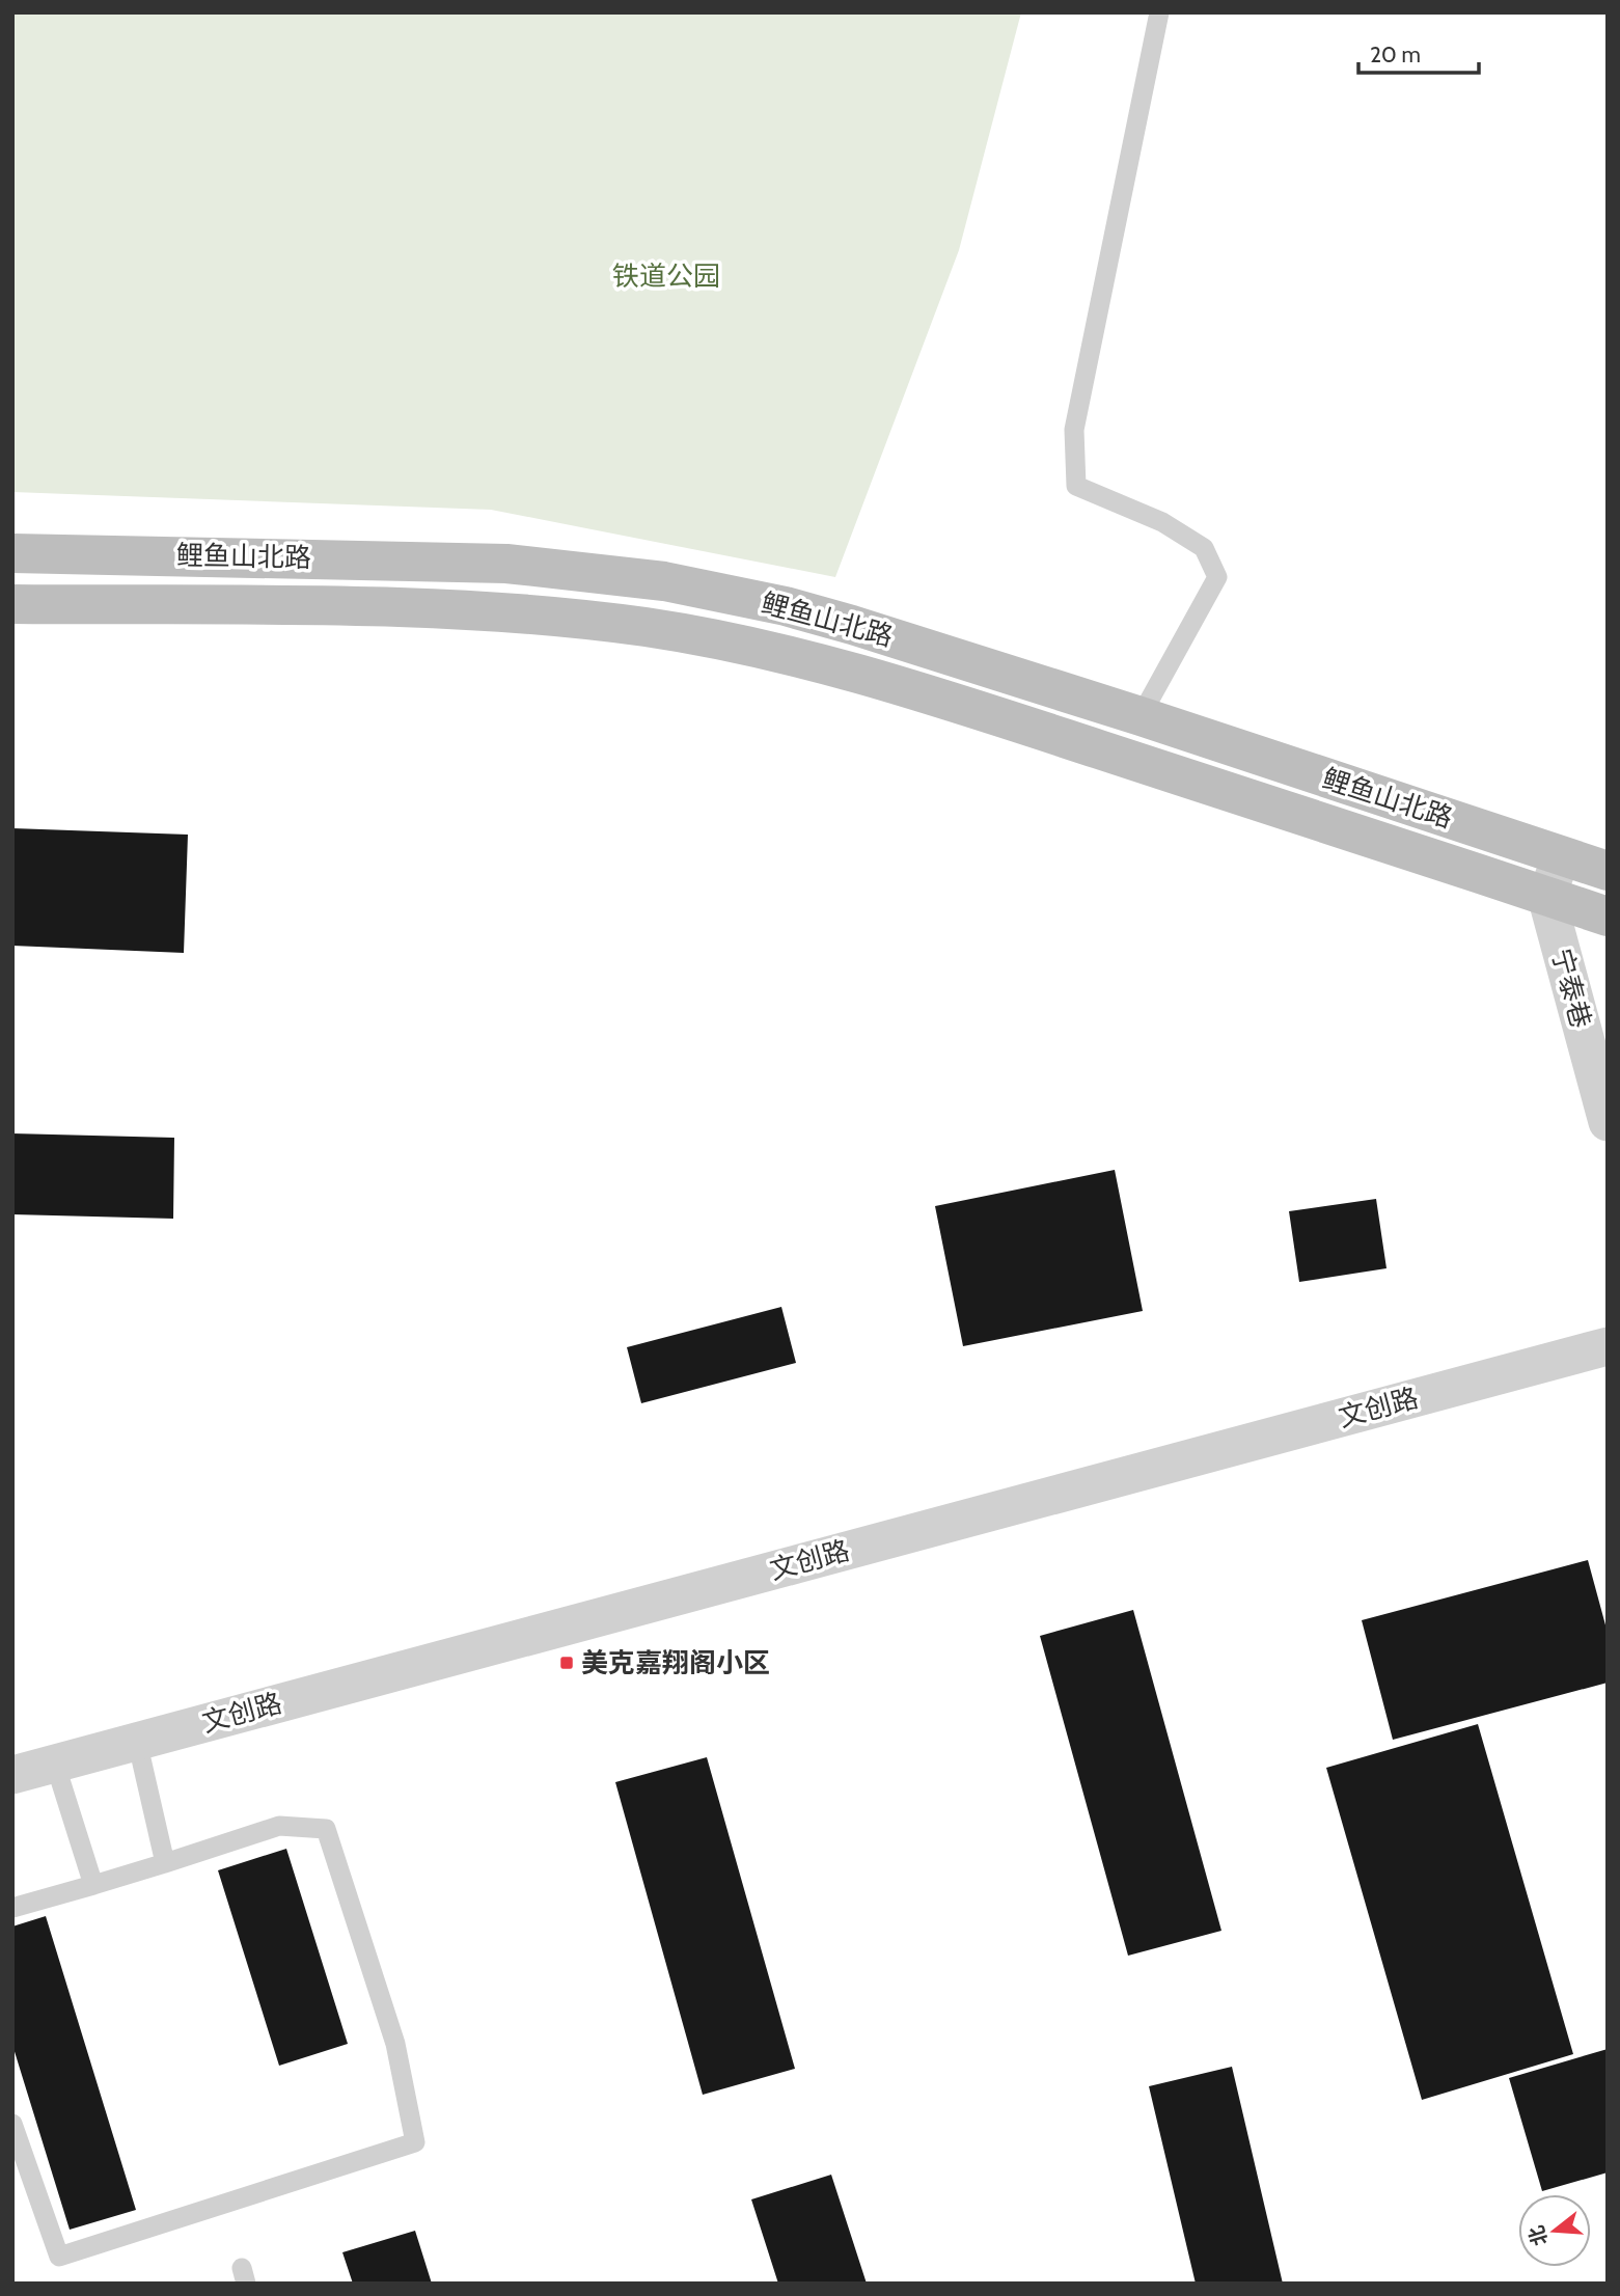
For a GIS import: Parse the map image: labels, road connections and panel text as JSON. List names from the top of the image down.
{
  "streets": {
    "main road": ["鲤鱼山北路"],
    "street": ["宁泰巷", "文创路"]
  },
  "crossings": [
    ["鲤鱼山北路", "宁泰巷"]
  ],
  "parks": ["铁道公园"],
  "places": {
    "transit": ["美克嘉翔阁小区"]
  },
  "scale_bar": "20 m",
  "north": "left"
}
